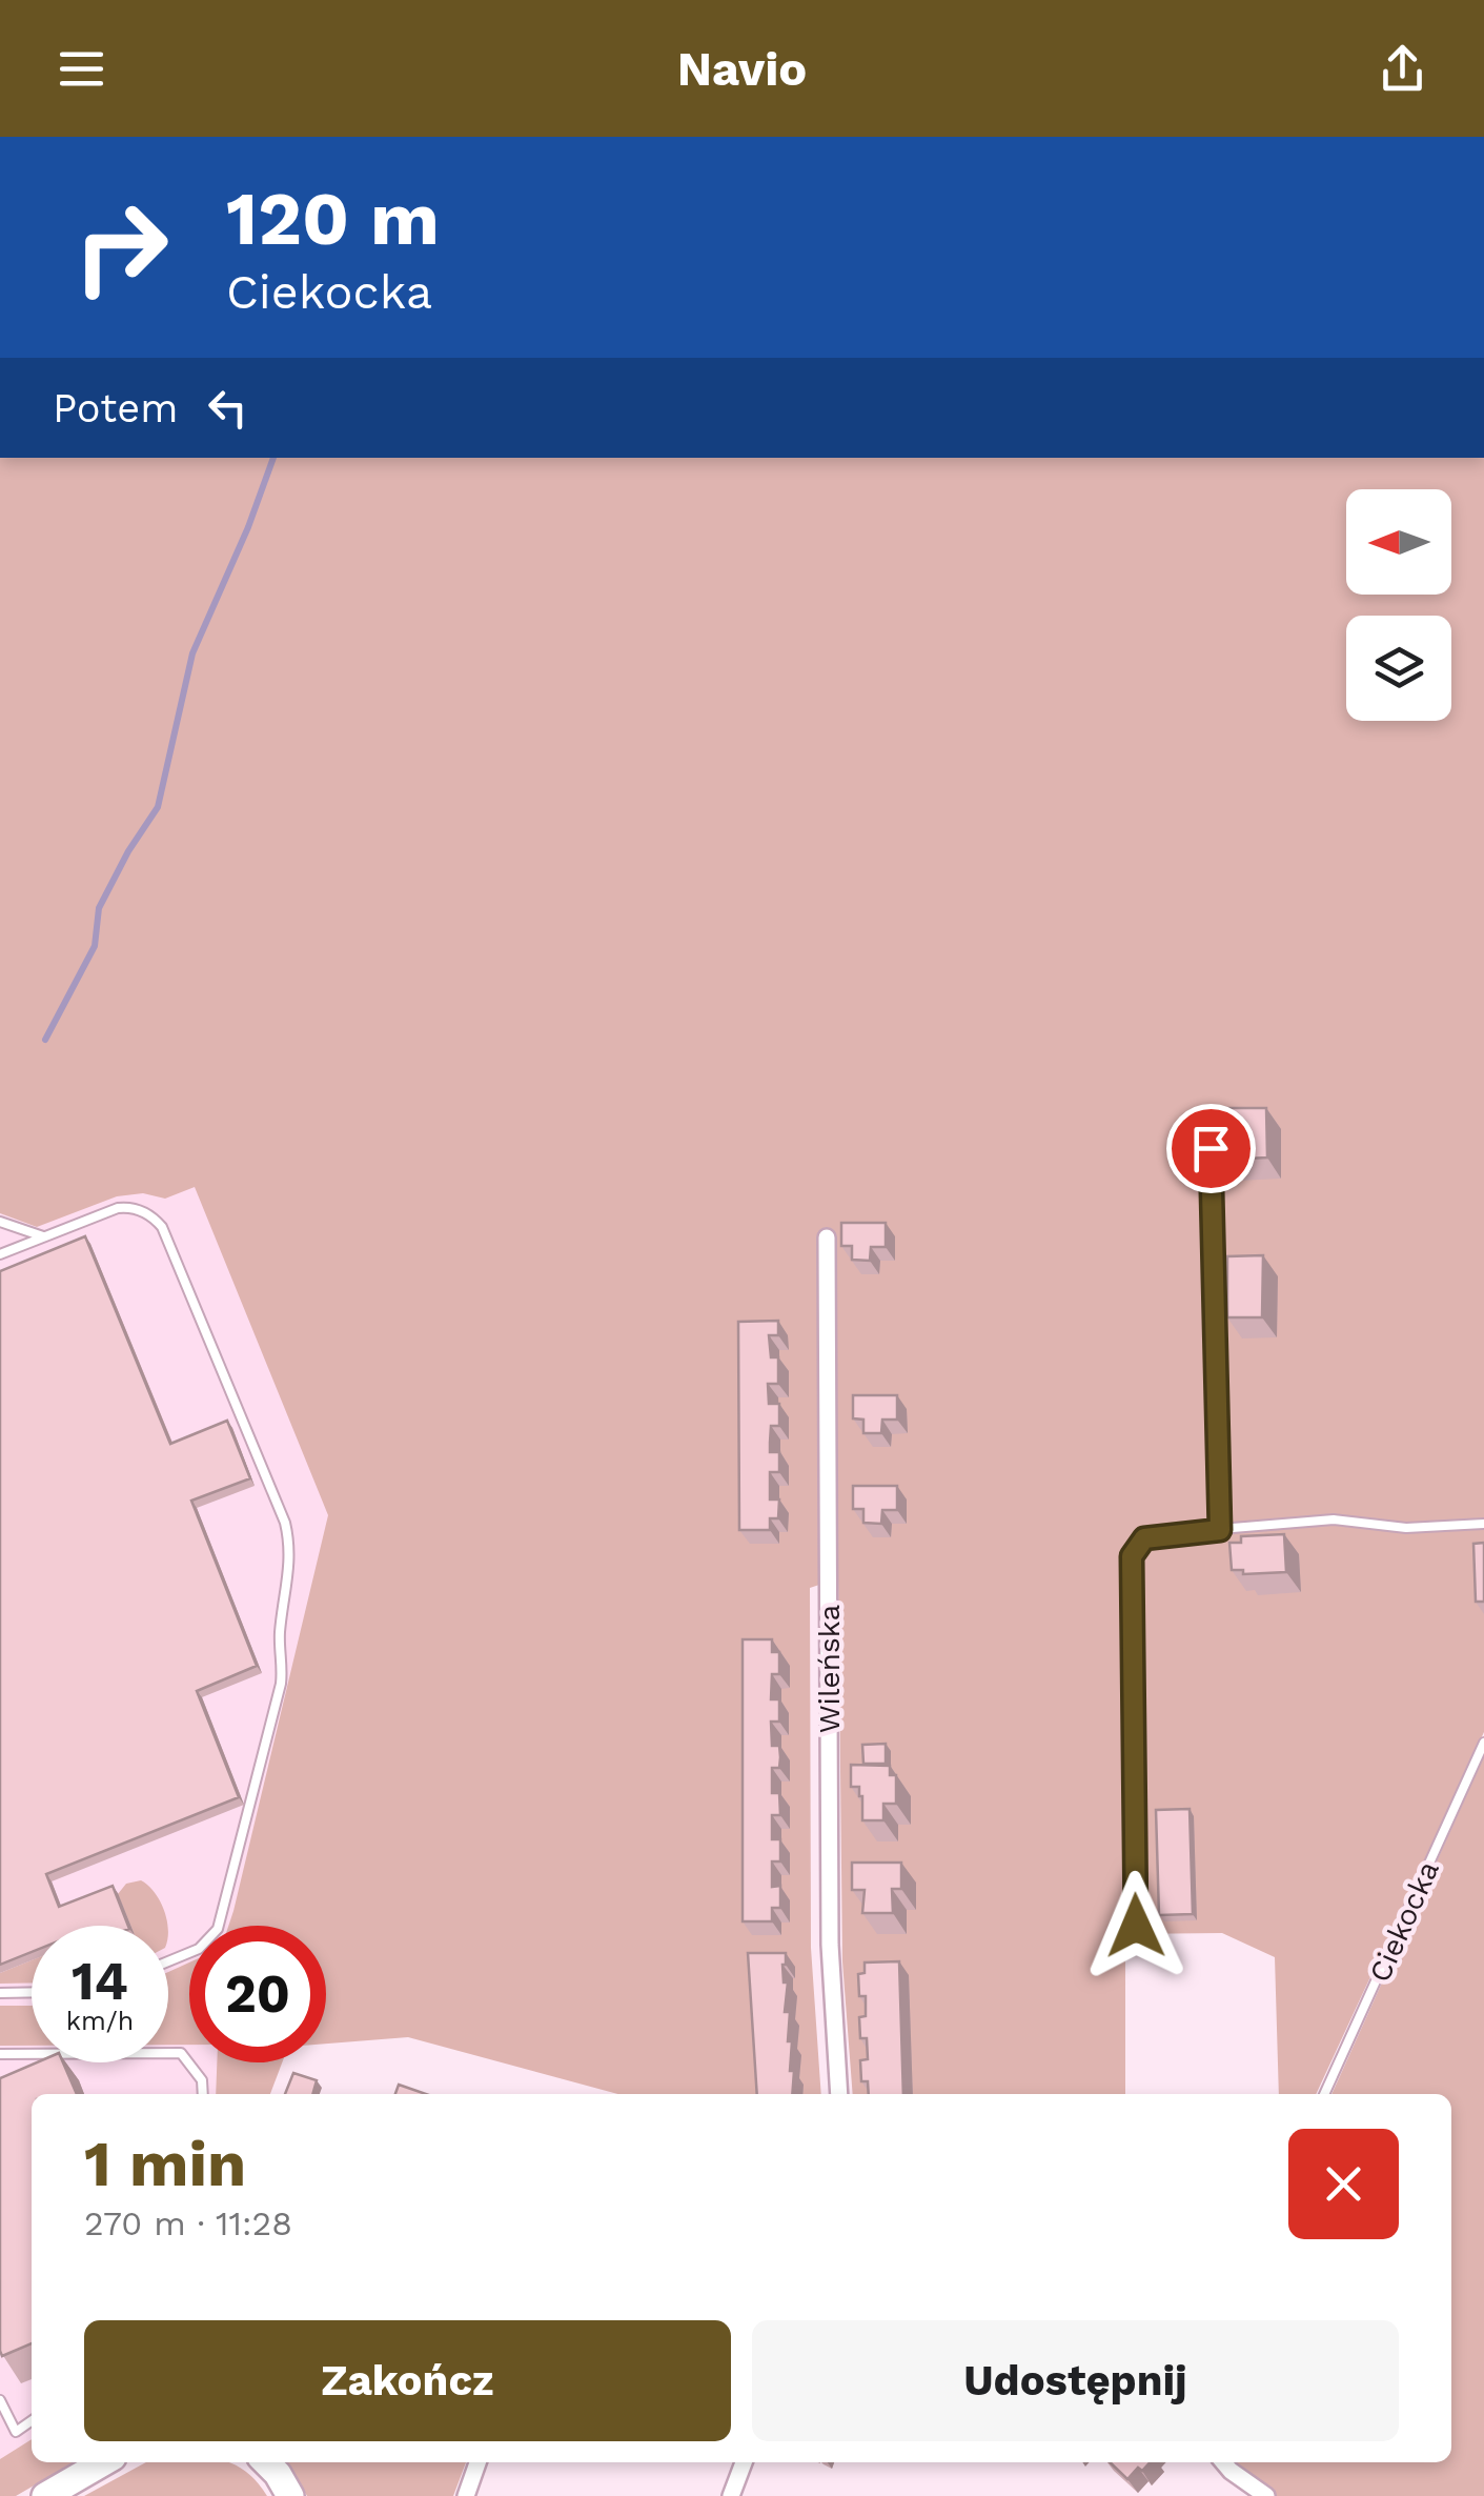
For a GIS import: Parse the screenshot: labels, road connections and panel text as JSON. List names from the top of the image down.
{
  "streets": {
    "street": ["Wileńska"],
    "lane": ["Ciekocka"]
  },
  "north": "left",
  "page": {
    "header": "Navio",
    "turn": ["120 m", "Ciekocka"],
    "then": "Potem",
    "speed": "14 km/h",
    "limit": "20",
    "heading": ["1 min", "270 m · 11:28"],
    "buttons": ["Zakończ", "Udostępnij"]
  }
}
